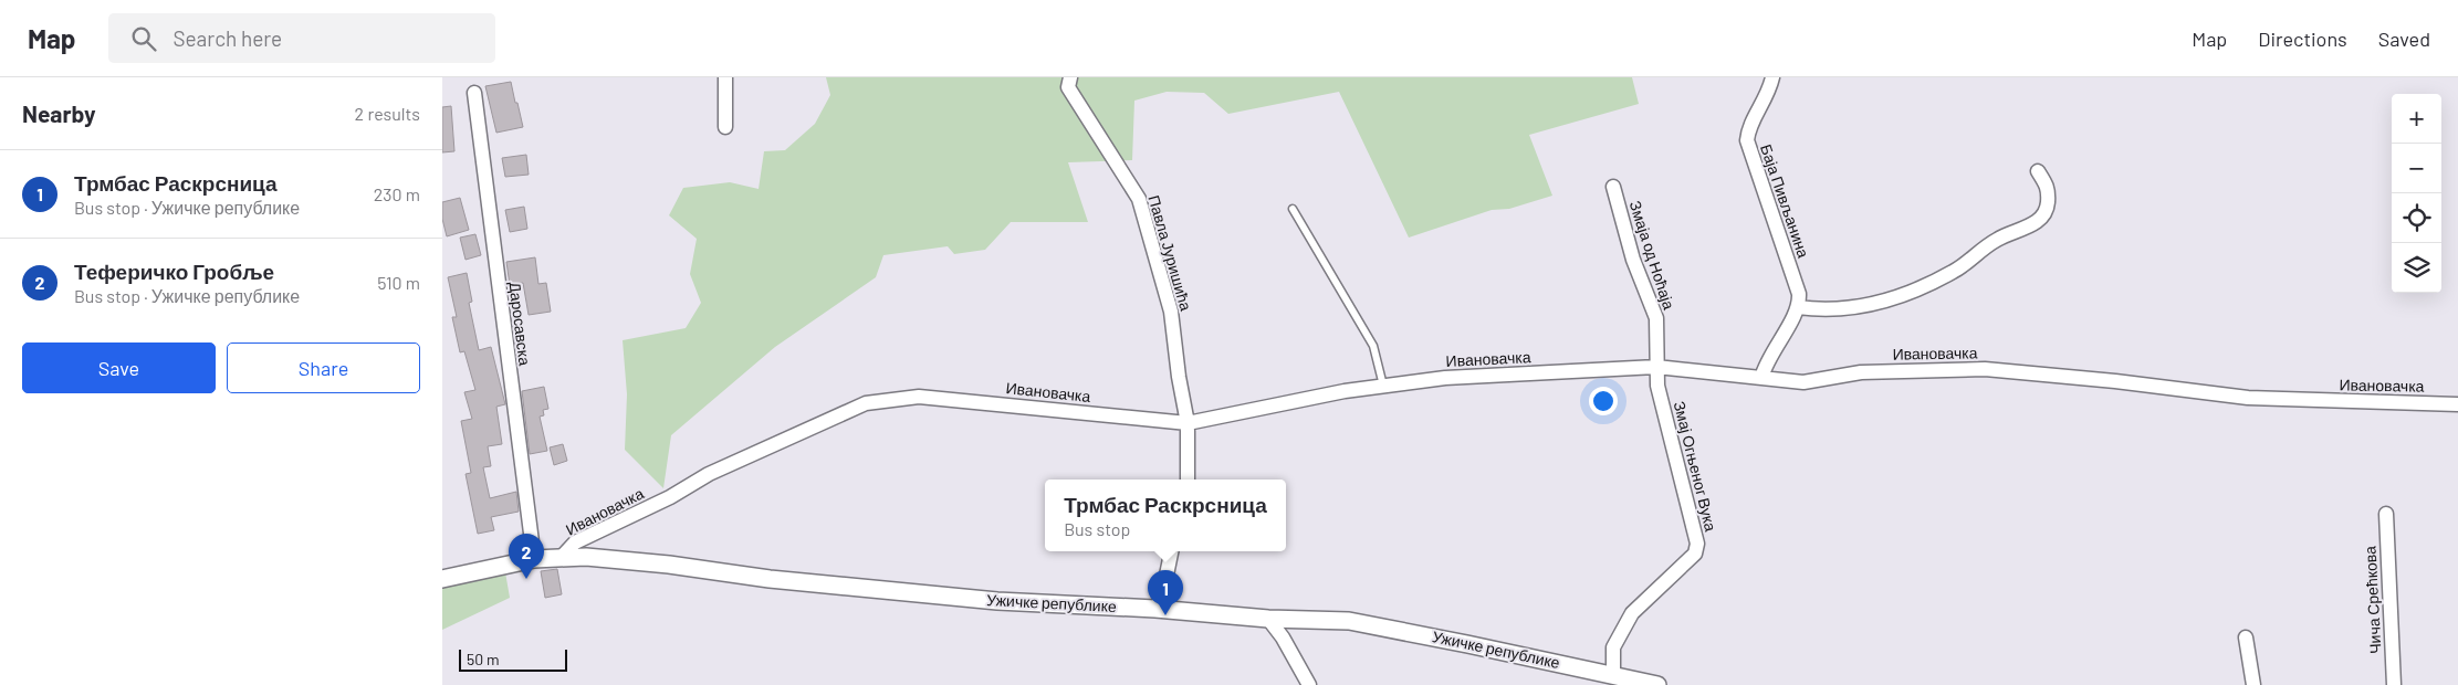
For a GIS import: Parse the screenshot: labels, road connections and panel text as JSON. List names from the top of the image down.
{
  "streets": {
    "street": [
      "Баја Пивљанина",
      "Павла Јуришића",
      "Змаја од Ноћаја",
      "Даросавска",
      "Ивановачка",
      "Змај Огњеног Вука",
      "Чича Срећкова",
      "Ужичке републике"
    ]
  },
  "crossings": [
    ["Павла Јуришића", "Ивановачка"],
    ["Змаја од Ноћаја", "Ивановачка"],
    ["Змаја од Ноћаја", "Змај Огњеног Вука"],
    ["Даросавска", "Ужичке републике"],
    ["Ивановачка", "Змај Огњеног Вука"],
    ["Ивановачка", "Ужичке републике"],
    ["Змај Огњеног Вука", "Ужичке републике"]
  ],
  "scale_bar": "50 m",
  "page": {
    "header": "Map",
    "search": "Search here",
    "nav": ["Map", "Directions", "Saved"],
    "heading": ["Nearby", "2 results"],
    "map_buttons": ["+", "−"],
    "list": [
      {
        "mark": "1",
        "name": "Трмбас Раскрсница",
        "note": "Bus stop · Ужичке републике",
        "value": "230 m"
      },
      {
        "mark": "2",
        "name": "Теферичко Гробље",
        "note": "Bus stop · Ужичке републике",
        "value": "510 m"
      }
    ],
    "buttons": ["Save", "Share"],
    "popup": ["Трмбас Раскрсница", "Bus stop"],
    "pins": ["2", "1"],
    "scale": "50 m"
  }
}
